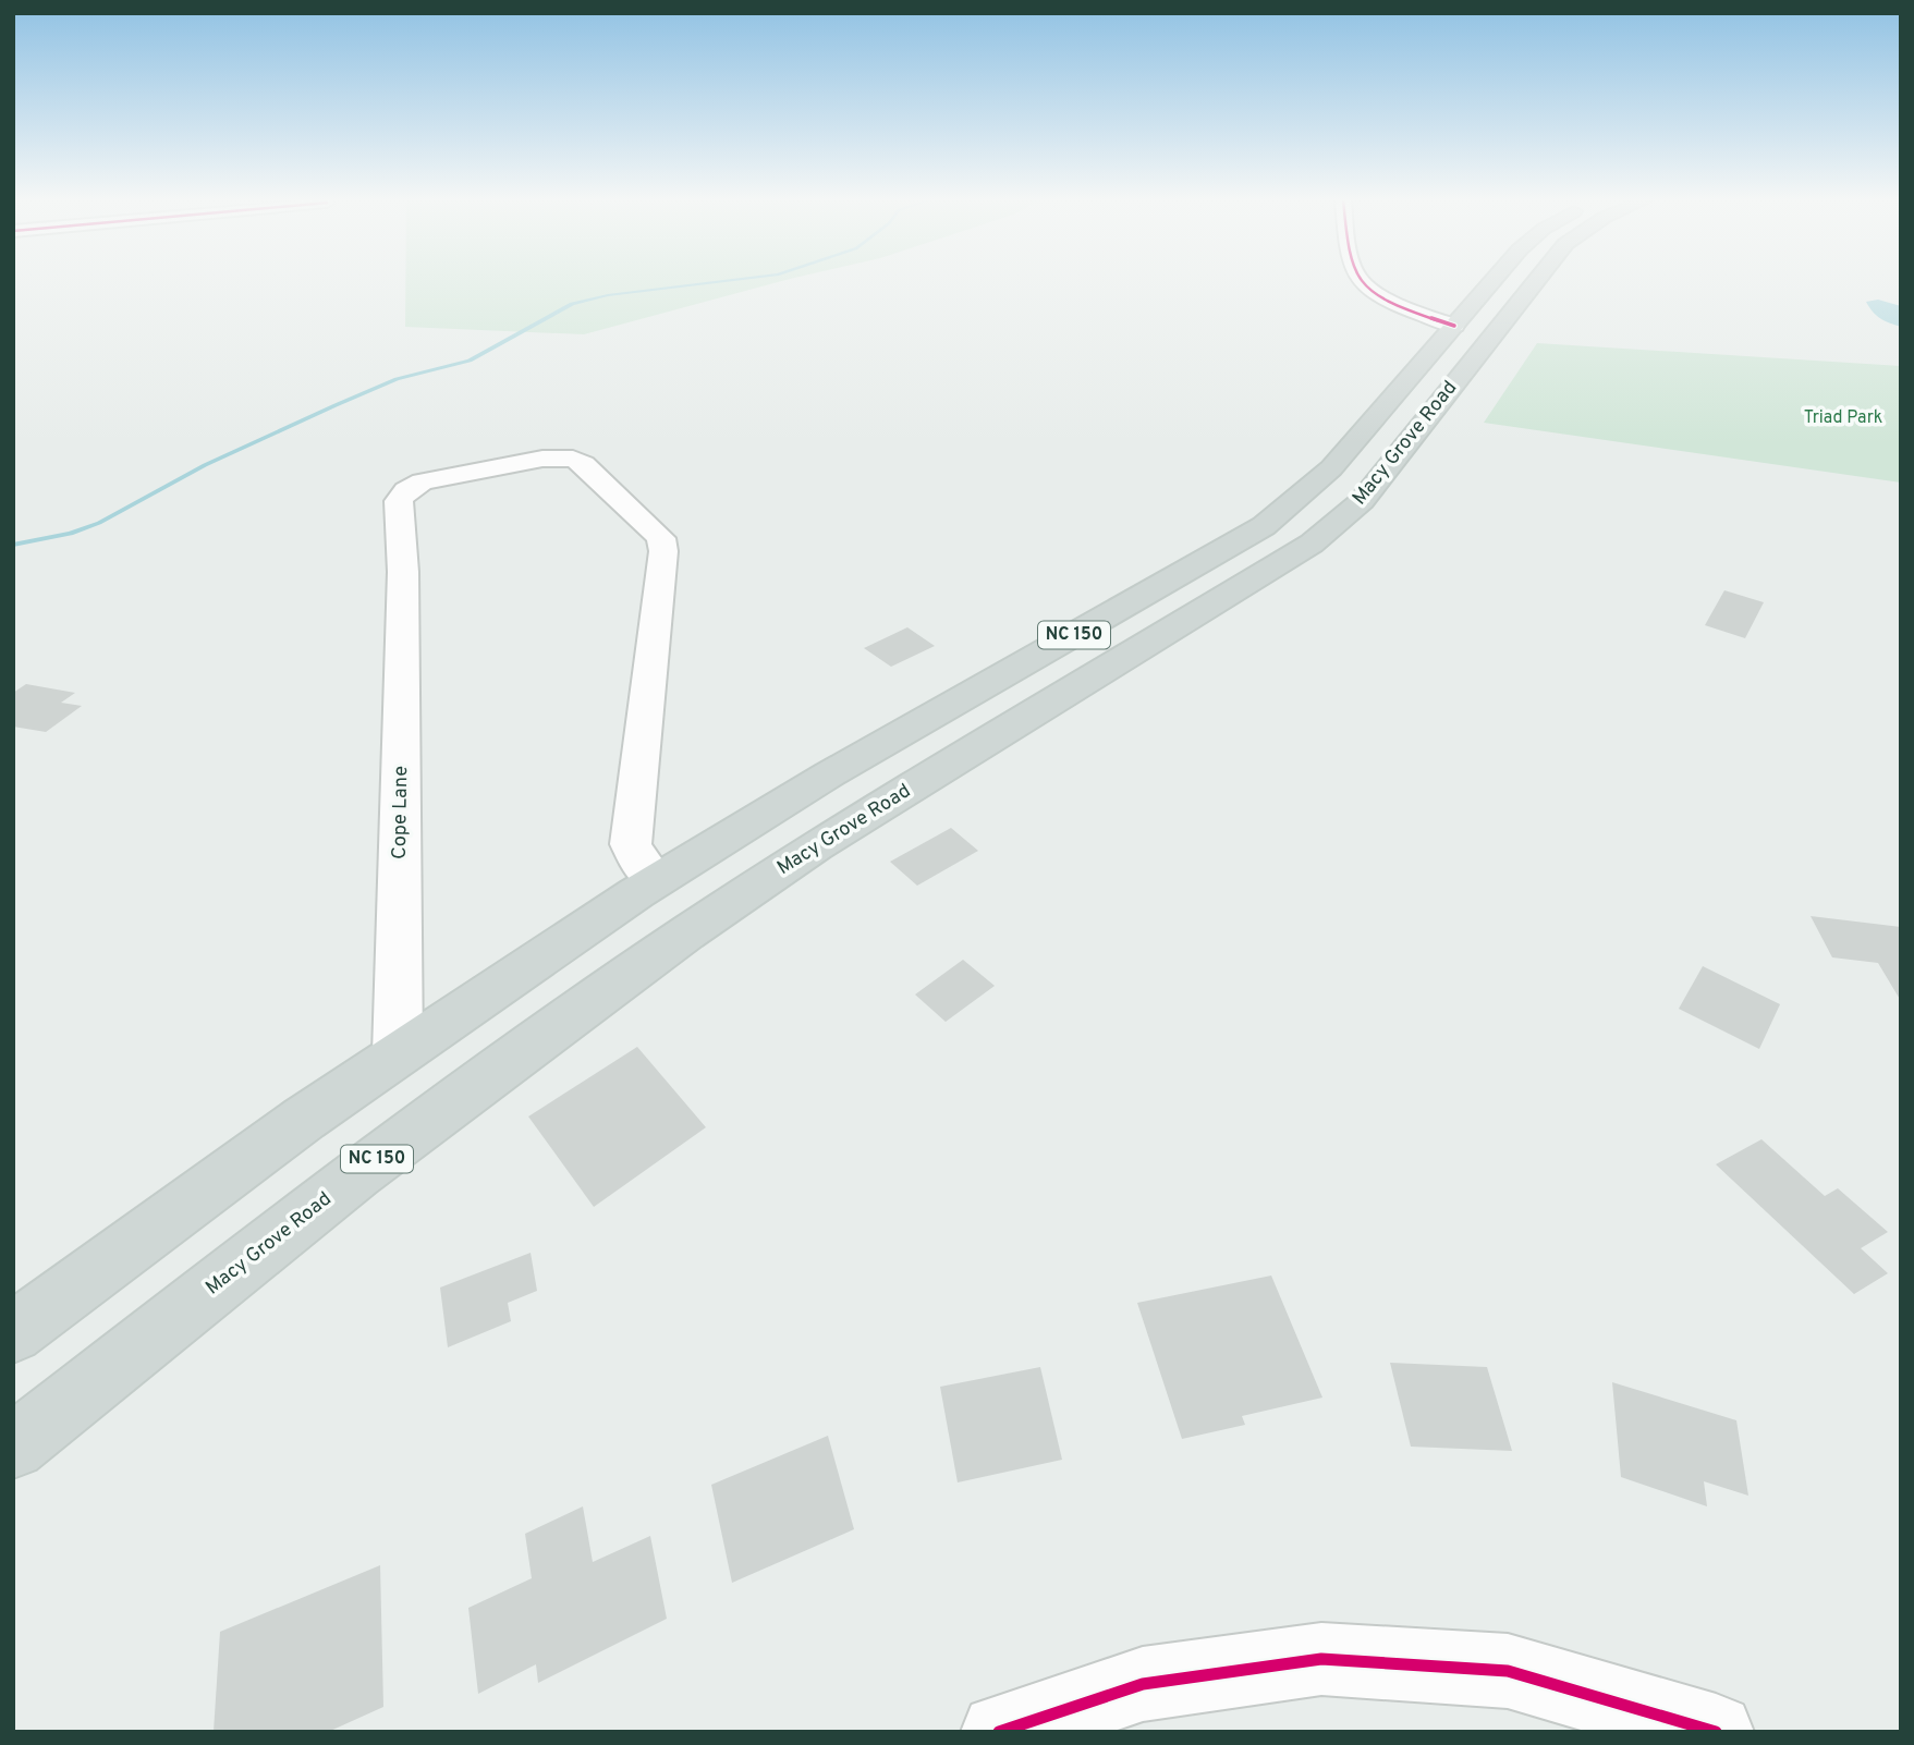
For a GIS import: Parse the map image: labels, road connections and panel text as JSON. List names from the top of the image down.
{
  "streets": {
    "main road": ["Macy Grove Road", "NC 150"],
    "street": ["Cope Lane"]
  },
  "crossings": [
    ["Macy Grove Road", "Cope Lane"]
  ],
  "parks": ["Triad Park"]
}
